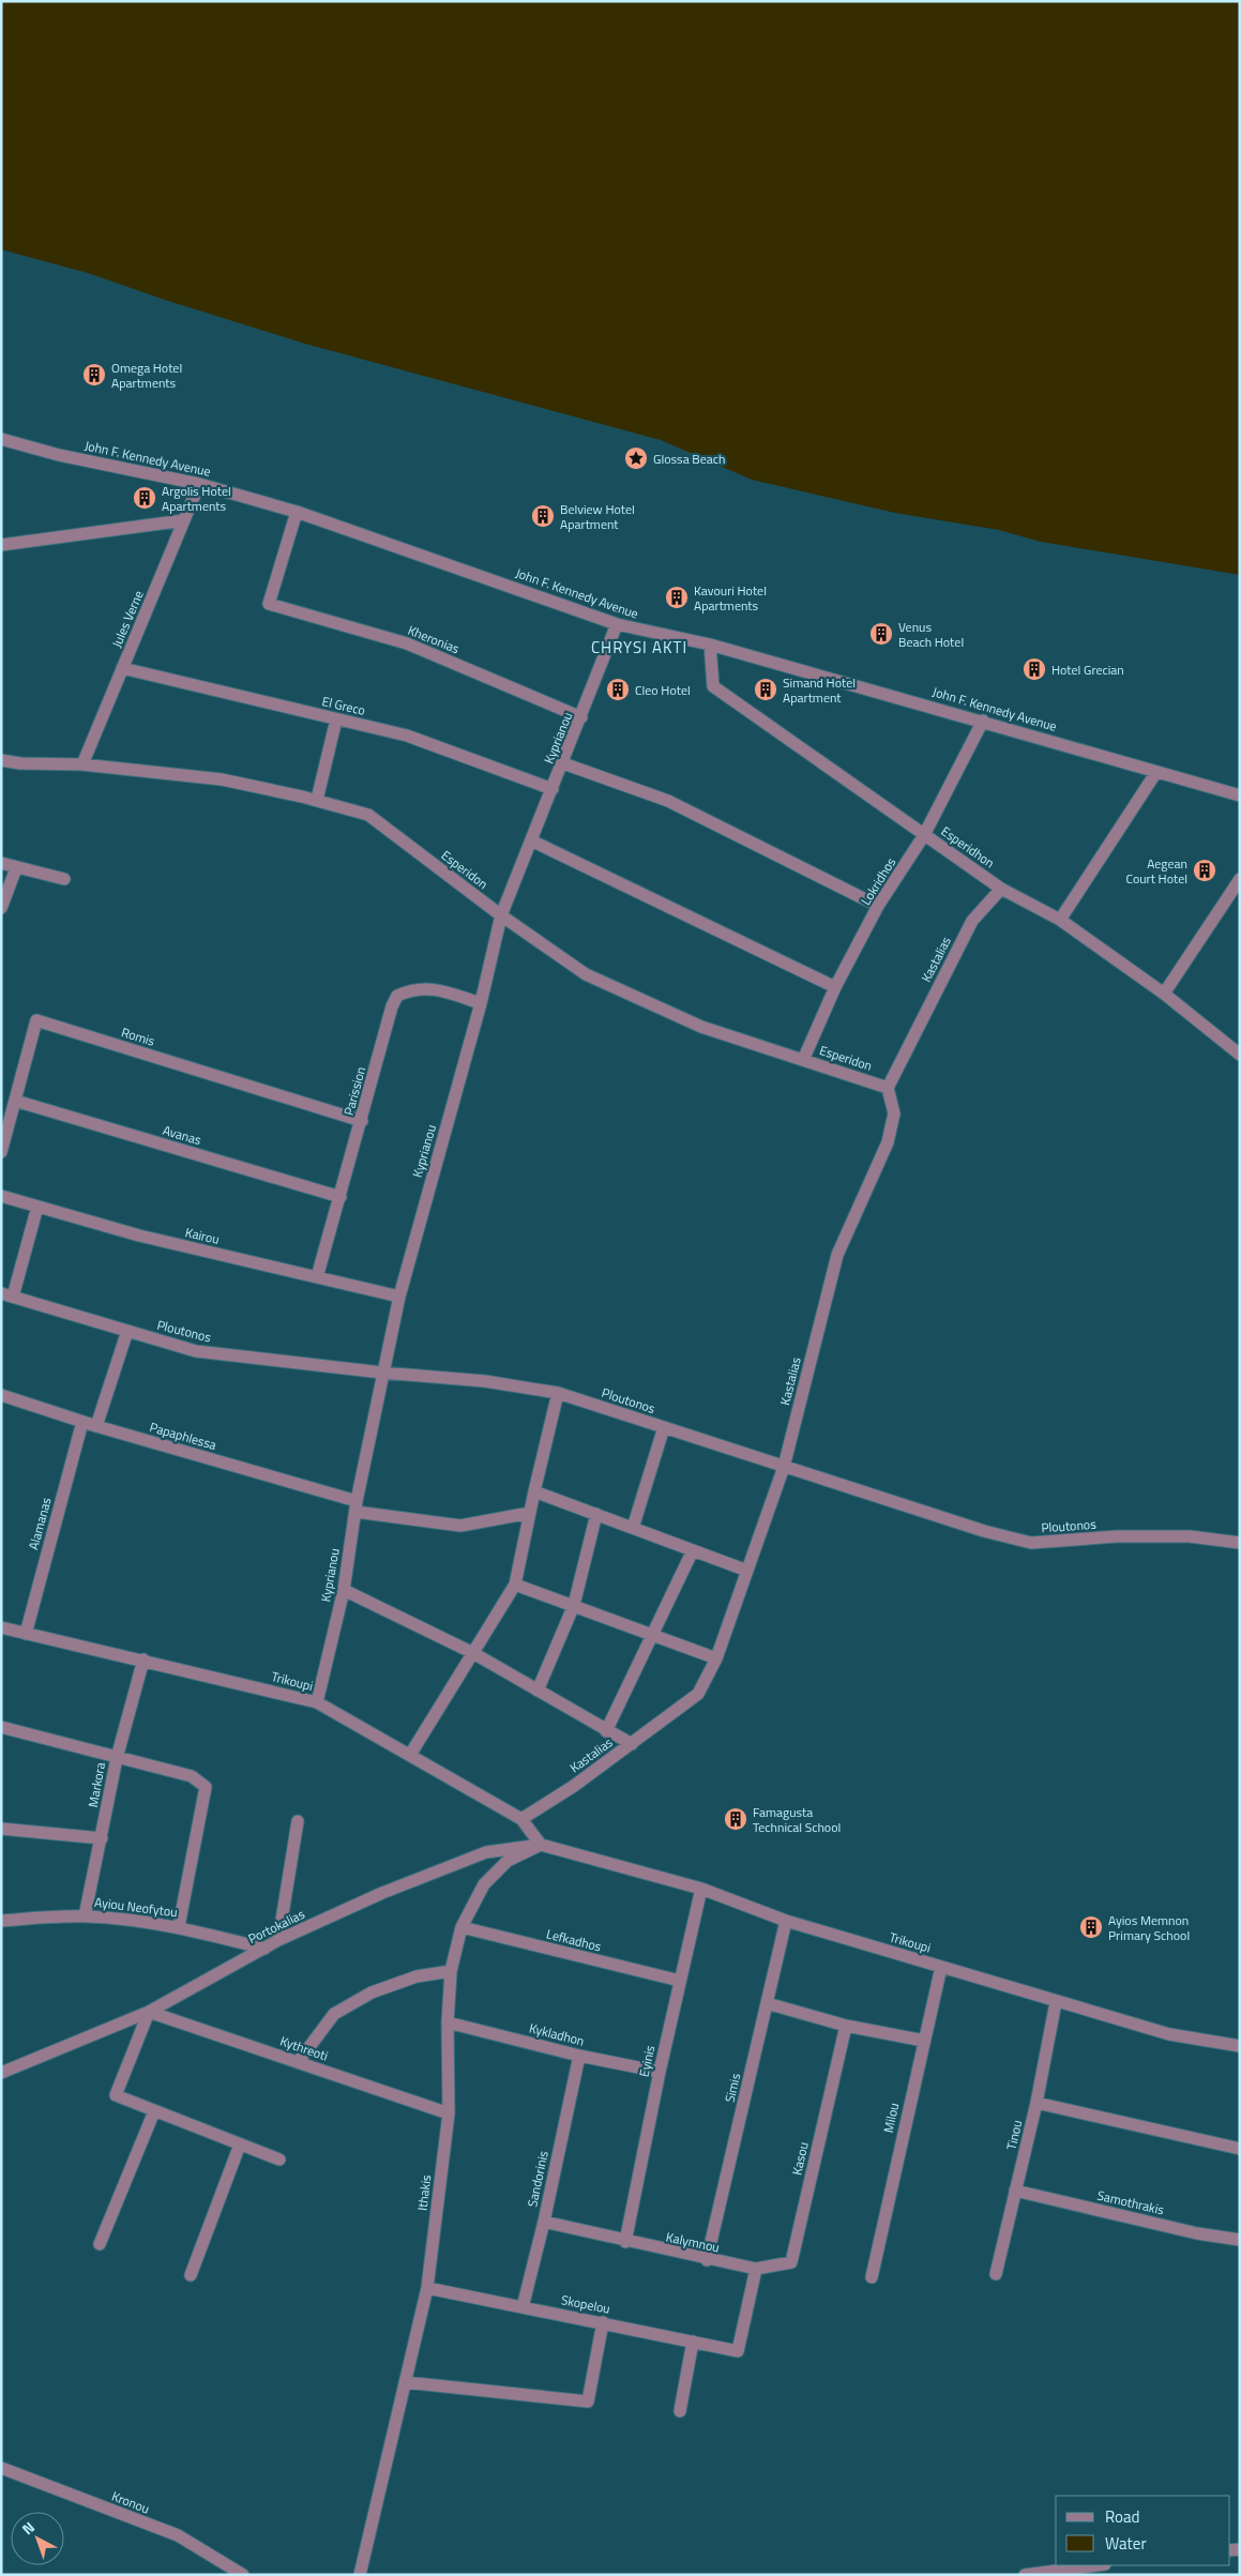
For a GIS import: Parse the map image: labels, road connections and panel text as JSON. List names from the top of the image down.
{
  "streets": {
    "street": [
      "John F. Kennedy Avenue",
      "Jules Verne",
      "Kheronias",
      "El Greco",
      "Kyprianou",
      "Esperidhon",
      "Esperidon",
      "Lokridhos",
      "Kastalias",
      "Romis",
      "Parission",
      "Avanas",
      "Kairou",
      "Ploutonos",
      "Papaphlessa",
      "Alamanas",
      "Trikoupi",
      "Markora",
      "Ayiou Neofytou",
      "Portokalias",
      "Lefkadhos",
      "Kykladhon",
      "Kythreoti",
      "Eyinis",
      "Simis",
      "Milou",
      "Tinou",
      "Kasou",
      "Sandorinis",
      "Ithakis",
      "Samothrakis",
      "Kalymnou",
      "Skopelou",
      "Kronou"
    ]
  },
  "crossings": [
    ["John F. Kennedy Avenue", "Jules Verne"],
    ["John F. Kennedy Avenue", "Kheronias"],
    ["John F. Kennedy Avenue", "Kyprianou"],
    ["John F. Kennedy Avenue", "Esperidhon"],
    ["John F. Kennedy Avenue", "Lokridhos"],
    ["Jules Verne", "El Greco"],
    ["Jules Verne", "Esperidon"],
    ["Kheronias", "Kyprianou"],
    ["El Greco", "Kyprianou"],
    ["Kyprianou", "Esperidon"],
    ["Kyprianou", "Parission"],
    ["Kyprianou", "Kairou"],
    ["Kyprianou", "Ploutonos"],
    ["Kyprianou", "Papaphlessa"],
    ["Kyprianou", "Trikoupi"],
    ["Esperidhon", "Lokridhos"],
    ["Esperidhon", "Kastalias"],
    ["Esperidon", "Lokridhos"],
    ["Esperidon", "Kastalias"],
    ["Kastalias", "Ploutonos"],
    ["Kastalias", "Trikoupi"],
    ["Romis", "Parission"],
    ["Romis", "Avanas"],
    ["Parission", "Avanas"],
    ["Parission", "Kairou"],
    ["Papaphlessa", "Alamanas"],
    ["Alamanas", "Trikoupi"],
    ["Trikoupi", "Markora"],
    ["Trikoupi", "Portokalias"],
    ["Trikoupi", "Eyinis"],
    ["Trikoupi", "Simis"],
    ["Trikoupi", "Milou"],
    ["Trikoupi", "Tinou"],
    ["Trikoupi", "Ithakis"],
    ["Markora", "Ayiou Neofytou"],
    ["Ayiou Neofytou", "Portokalias"],
    ["Portokalias", "Kythreoti"],
    ["Portokalias", "Ithakis"],
    ["Lefkadhos", "Eyinis"],
    ["Lefkadhos", "Ithakis"],
    ["Kykladhon", "Eyinis"],
    ["Kykladhon", "Sandorinis"],
    ["Kykladhon", "Ithakis"],
    ["Kythreoti", "Ithakis"],
    ["Eyinis", "Kalymnou"],
    ["Simis", "Kalymnou"],
    ["Tinou", "Samothrakis"],
    ["Kasou", "Kalymnou"],
    ["Kasou", "Skopelou"],
    ["Sandorinis", "Kalymnou"],
    ["Sandorinis", "Skopelou"],
    ["Ithakis", "Skopelou"],
    ["Kalymnou", "Skopelou"]
  ],
  "districts": ["CHRYSI AKTI"],
  "places": {
    "building": [
      "Omega Hotel Apartments",
      "Argolis Hotel Apartments",
      "Belview Hotel Apartment",
      "Kavouri Hotel Apartments",
      "Venus Beach Hotel",
      "Hotel Grecian",
      "Cleo Hotel",
      "Simand Hotel Apartment",
      "Aegean Court Hotel",
      "Famagusta Technical School",
      "Ayios Memnon Primary School"
    ],
    "place": ["Glossa Beach"]
  },
  "legend": ["Road", "Water"],
  "north": "top left"
}
